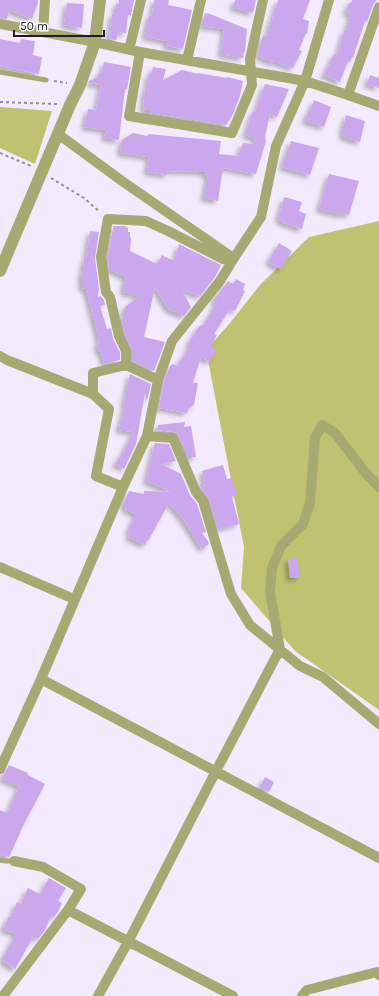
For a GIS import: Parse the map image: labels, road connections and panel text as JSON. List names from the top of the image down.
{
  "scale_bar": "50 m"
}
